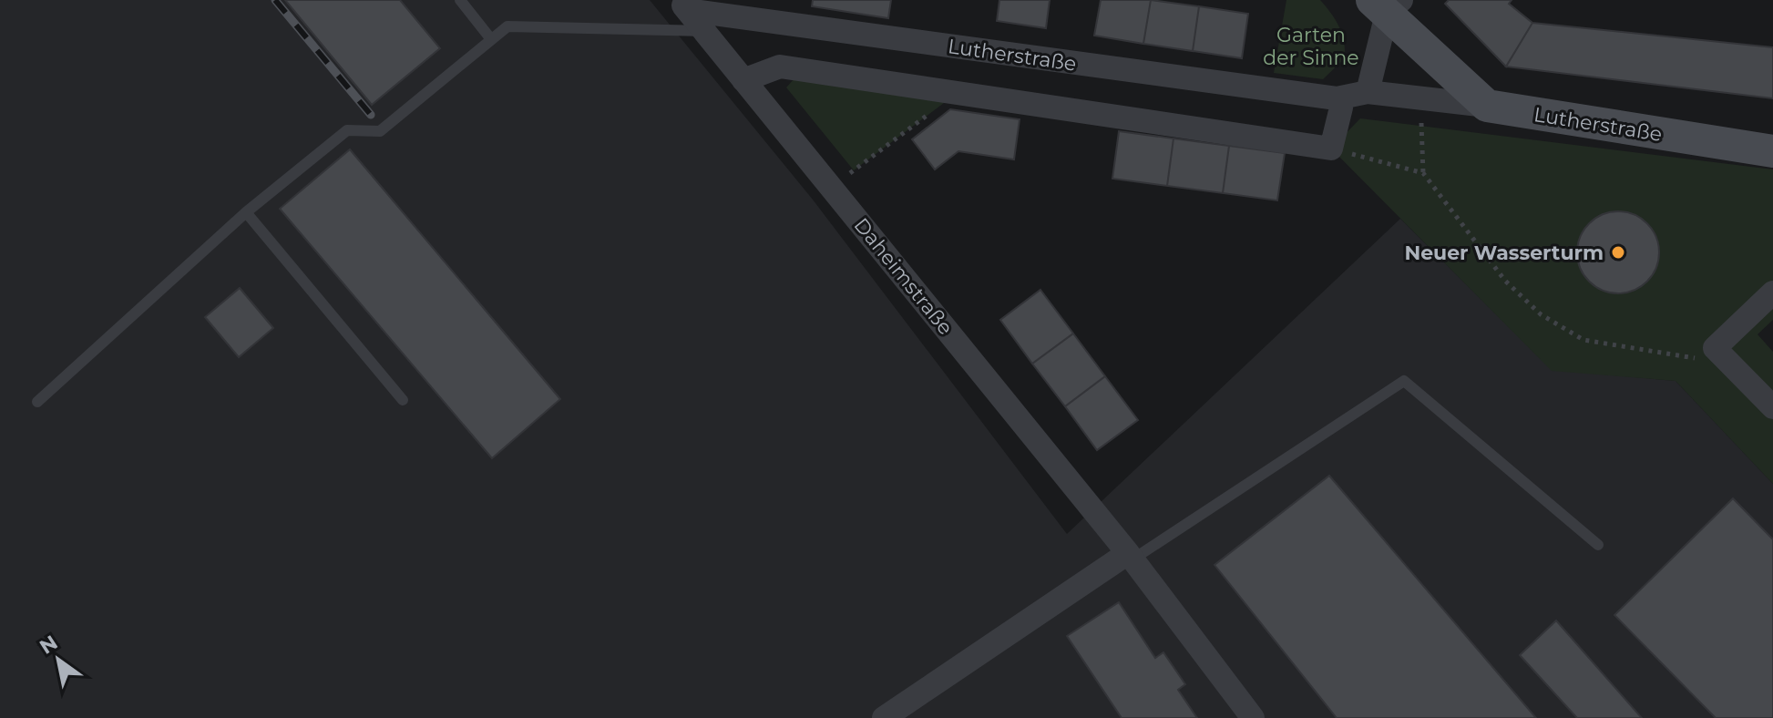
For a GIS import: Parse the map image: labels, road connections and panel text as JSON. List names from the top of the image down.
{
  "streets": {
    "main road": ["Lutherstraße"],
    "street": ["Daheimstraße"]
  },
  "crossings": [
    ["Lutherstraße", "Daheimstraße"]
  ],
  "parks": ["Garten der Sinne"],
  "places": ["Neuer Wasserturm"],
  "north": "top left"
}
